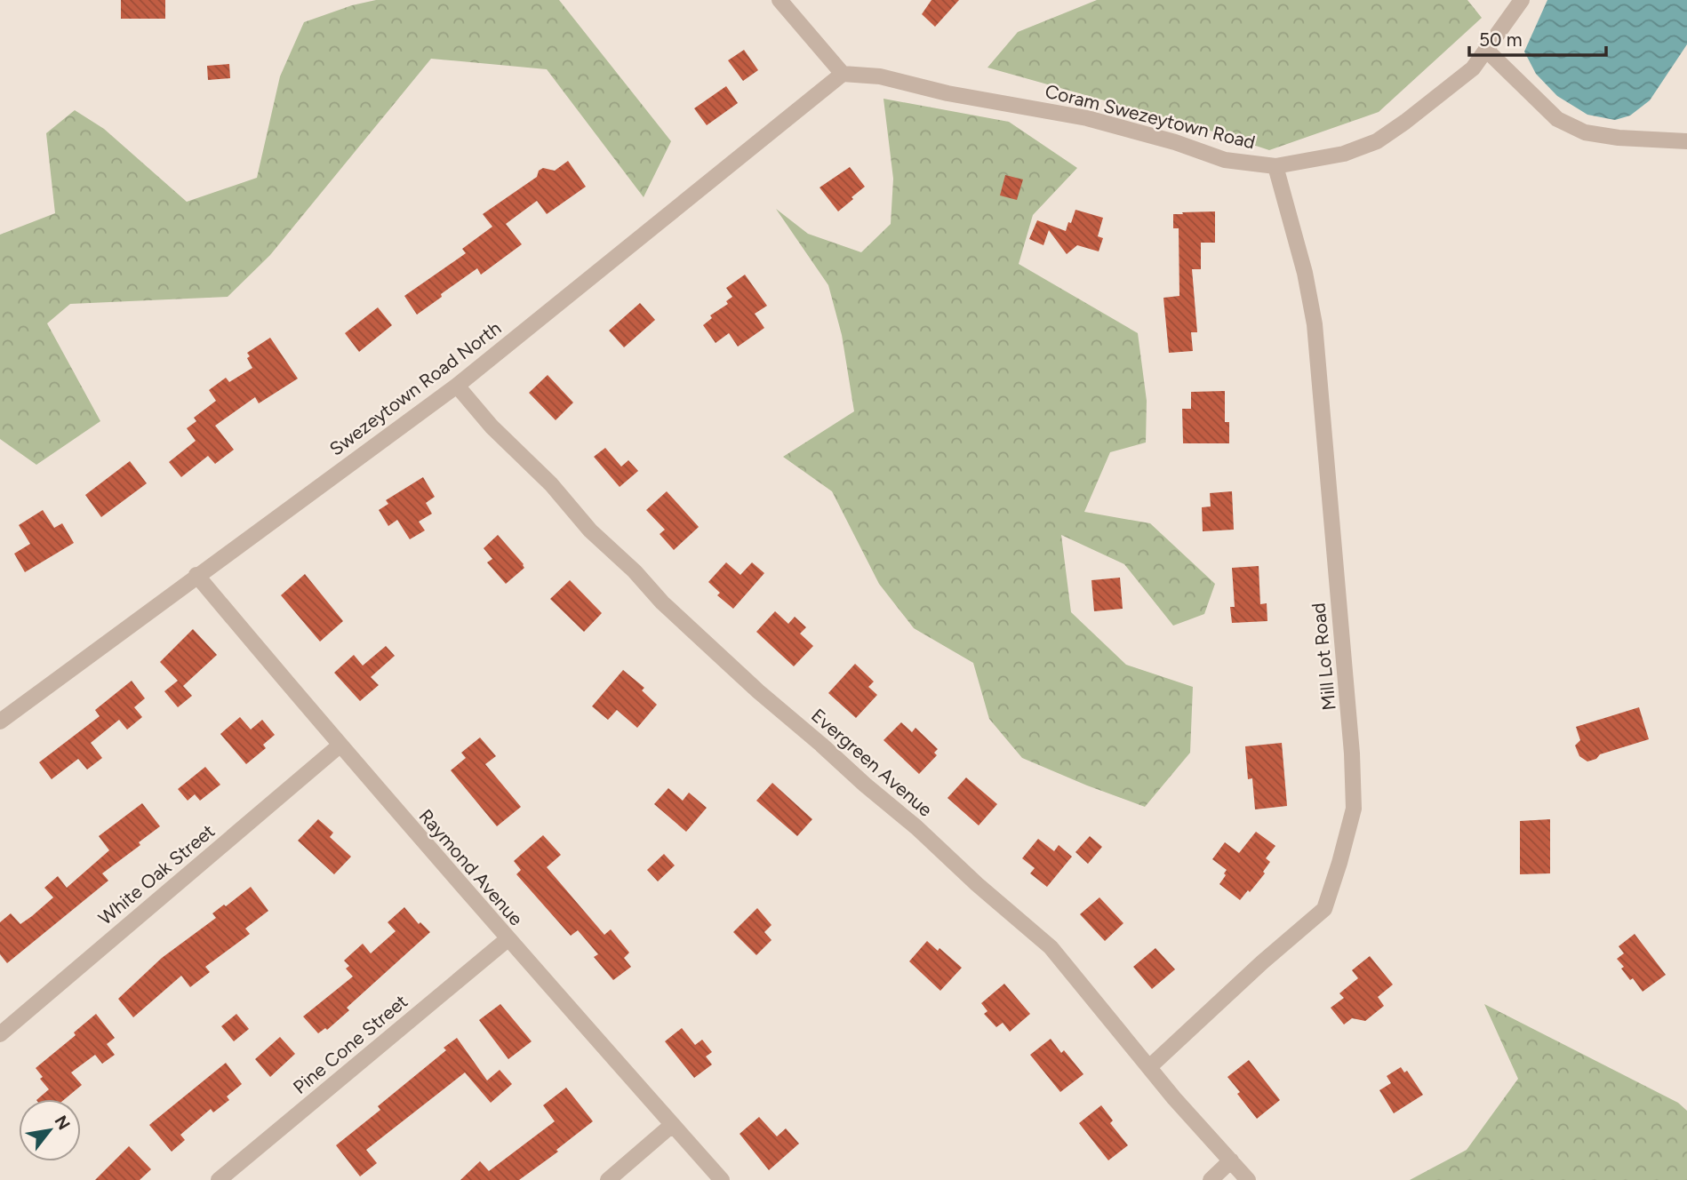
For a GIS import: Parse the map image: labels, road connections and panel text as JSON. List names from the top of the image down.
{
  "streets": {
    "street": [
      "Coram Swezeytown Road",
      "Swezeytown Road North",
      "Mill Lot Road",
      "Evergreen Avenue",
      "Raymond Avenue",
      "White Oak Street",
      "Pine Cone Street"
    ]
  },
  "crossings": [
    ["Coram Swezeytown Road", "Swezeytown Road North"],
    ["Coram Swezeytown Road", "Mill Lot Road"],
    ["Swezeytown Road North", "Evergreen Avenue"],
    ["Swezeytown Road North", "Raymond Avenue"],
    ["Mill Lot Road", "Evergreen Avenue"],
    ["Raymond Avenue", "White Oak Street"],
    ["Raymond Avenue", "Pine Cone Street"]
  ],
  "scale_bar": "50 m",
  "north": "top right"
}
